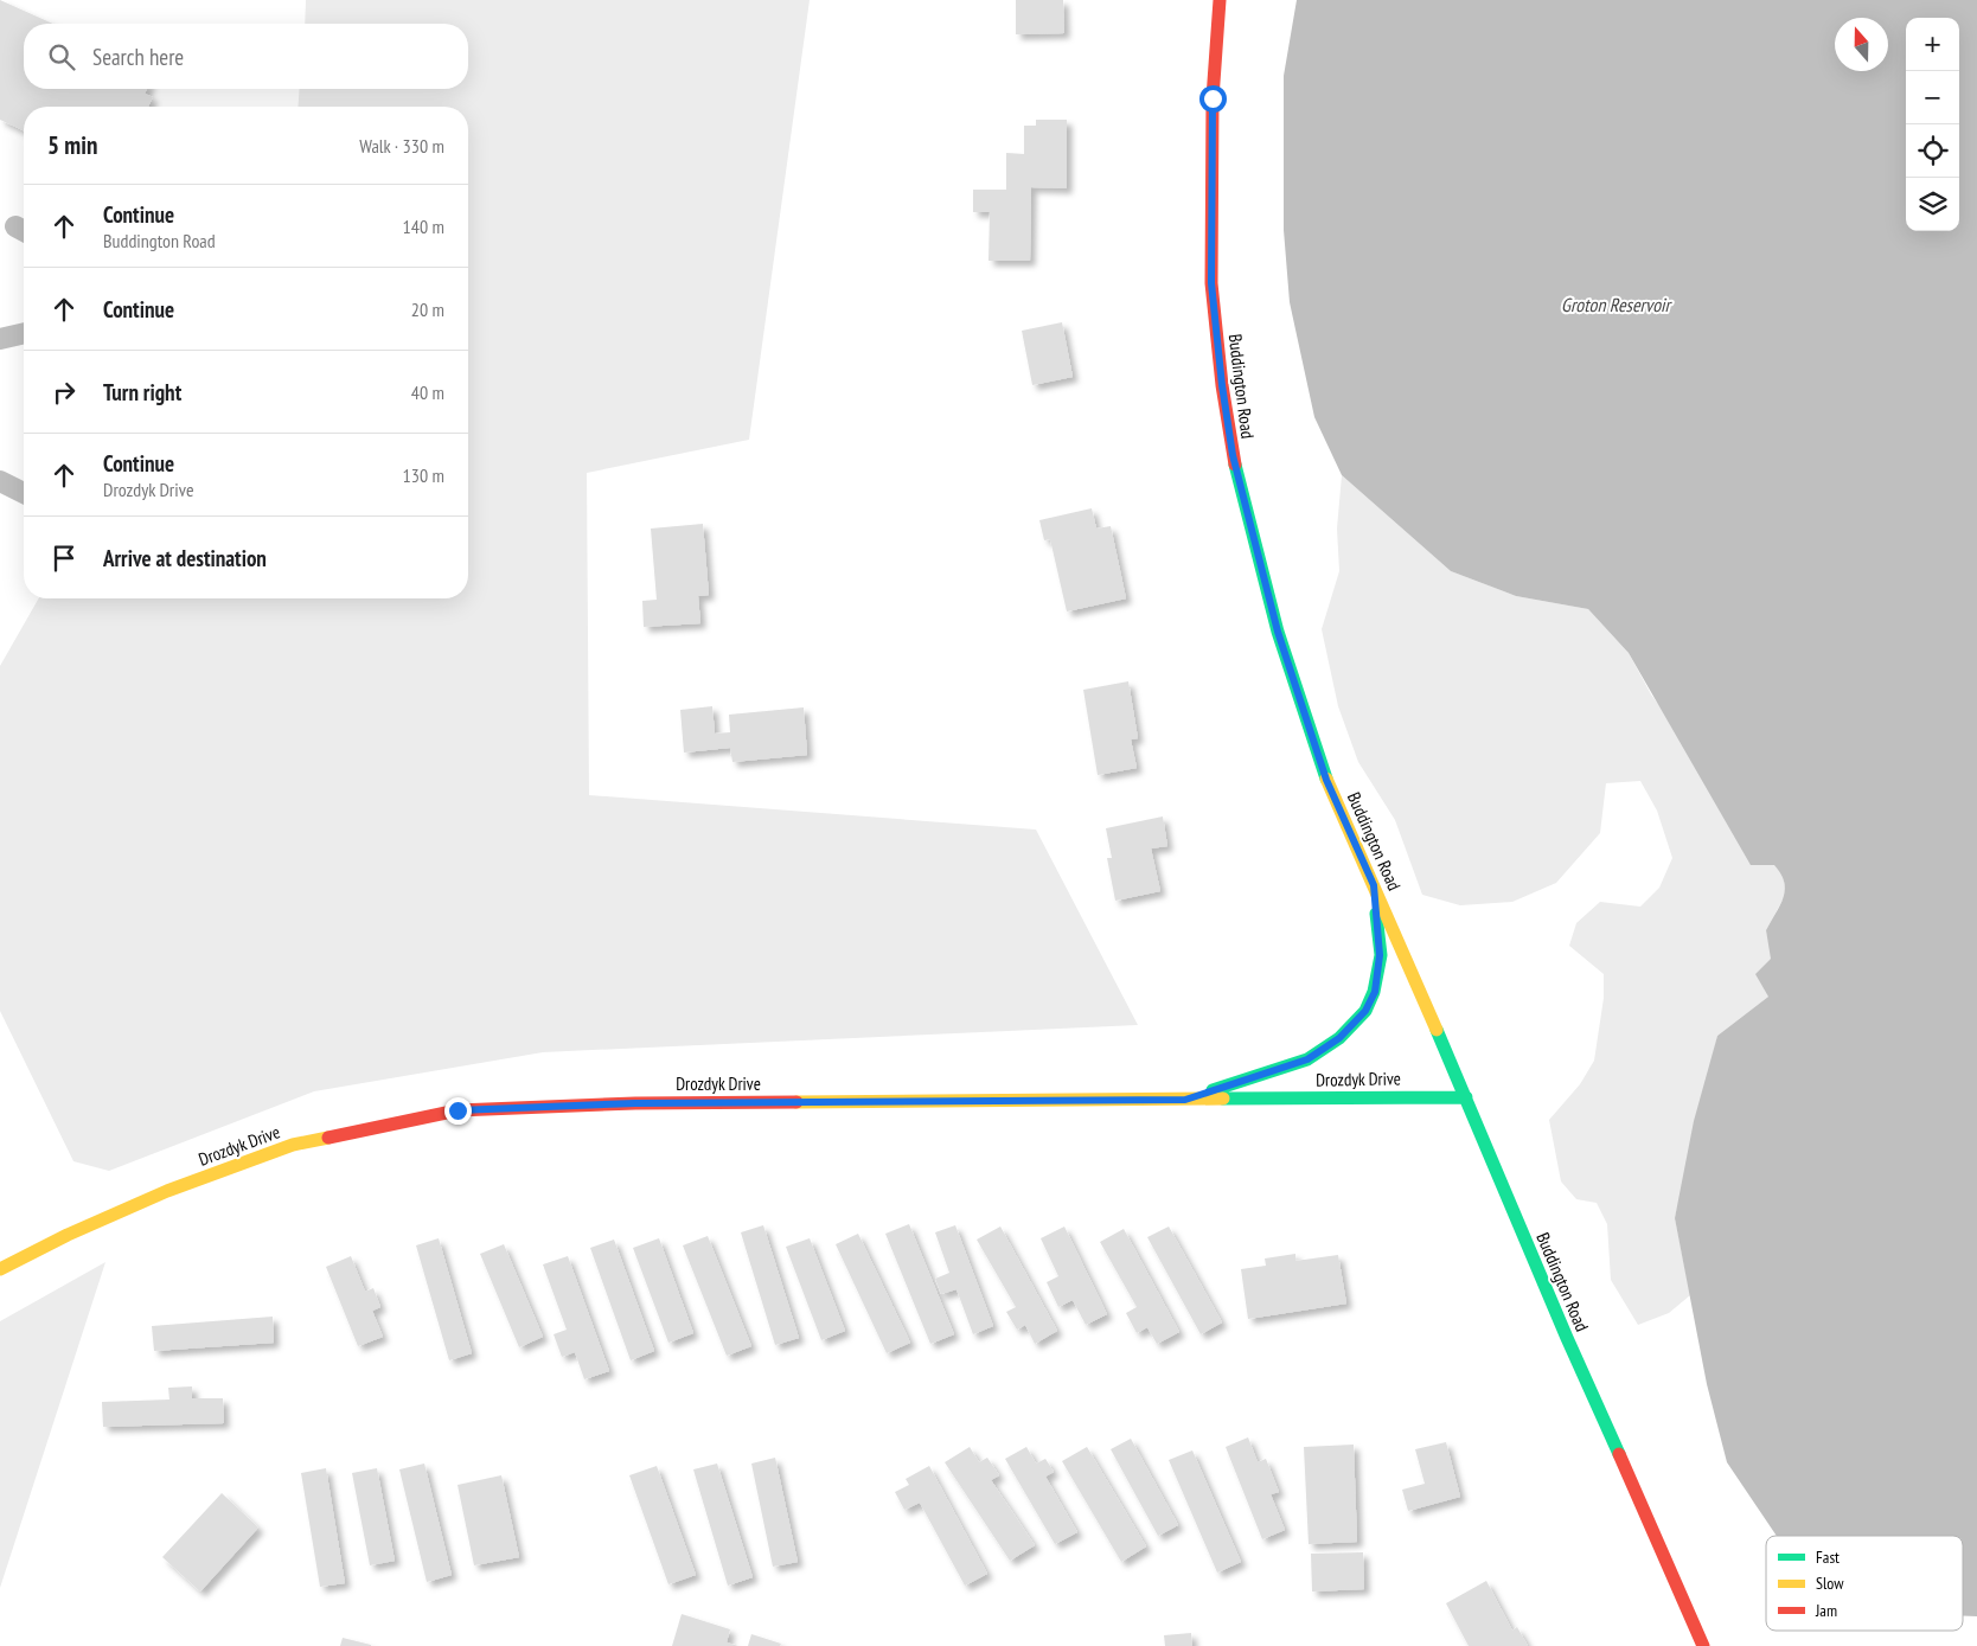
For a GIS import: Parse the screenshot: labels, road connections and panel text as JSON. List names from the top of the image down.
{
  "streets": {
    "street": ["Buddington Road", "Drozdyk Drive"]
  },
  "crossings": [
    ["Buddington Road", "Drozdyk Drive"]
  ],
  "water": ["Groton Reservoir"],
  "legend": ["Fast", "Slow", "Jam"],
  "north": "top",
  "page": {
    "map_buttons": ["+", "−"],
    "search": "Search here",
    "heading": ["5 min", "Walk · 330 m"],
    "list": [
      ["Continue", "Buddington Road", "140 m"],
      ["Continue", "20 m"],
      ["Turn right", "40 m"],
      ["Continue", "Drozdyk Drive", "130 m"],
      "Arrive at destination"
    ]
  }
}
